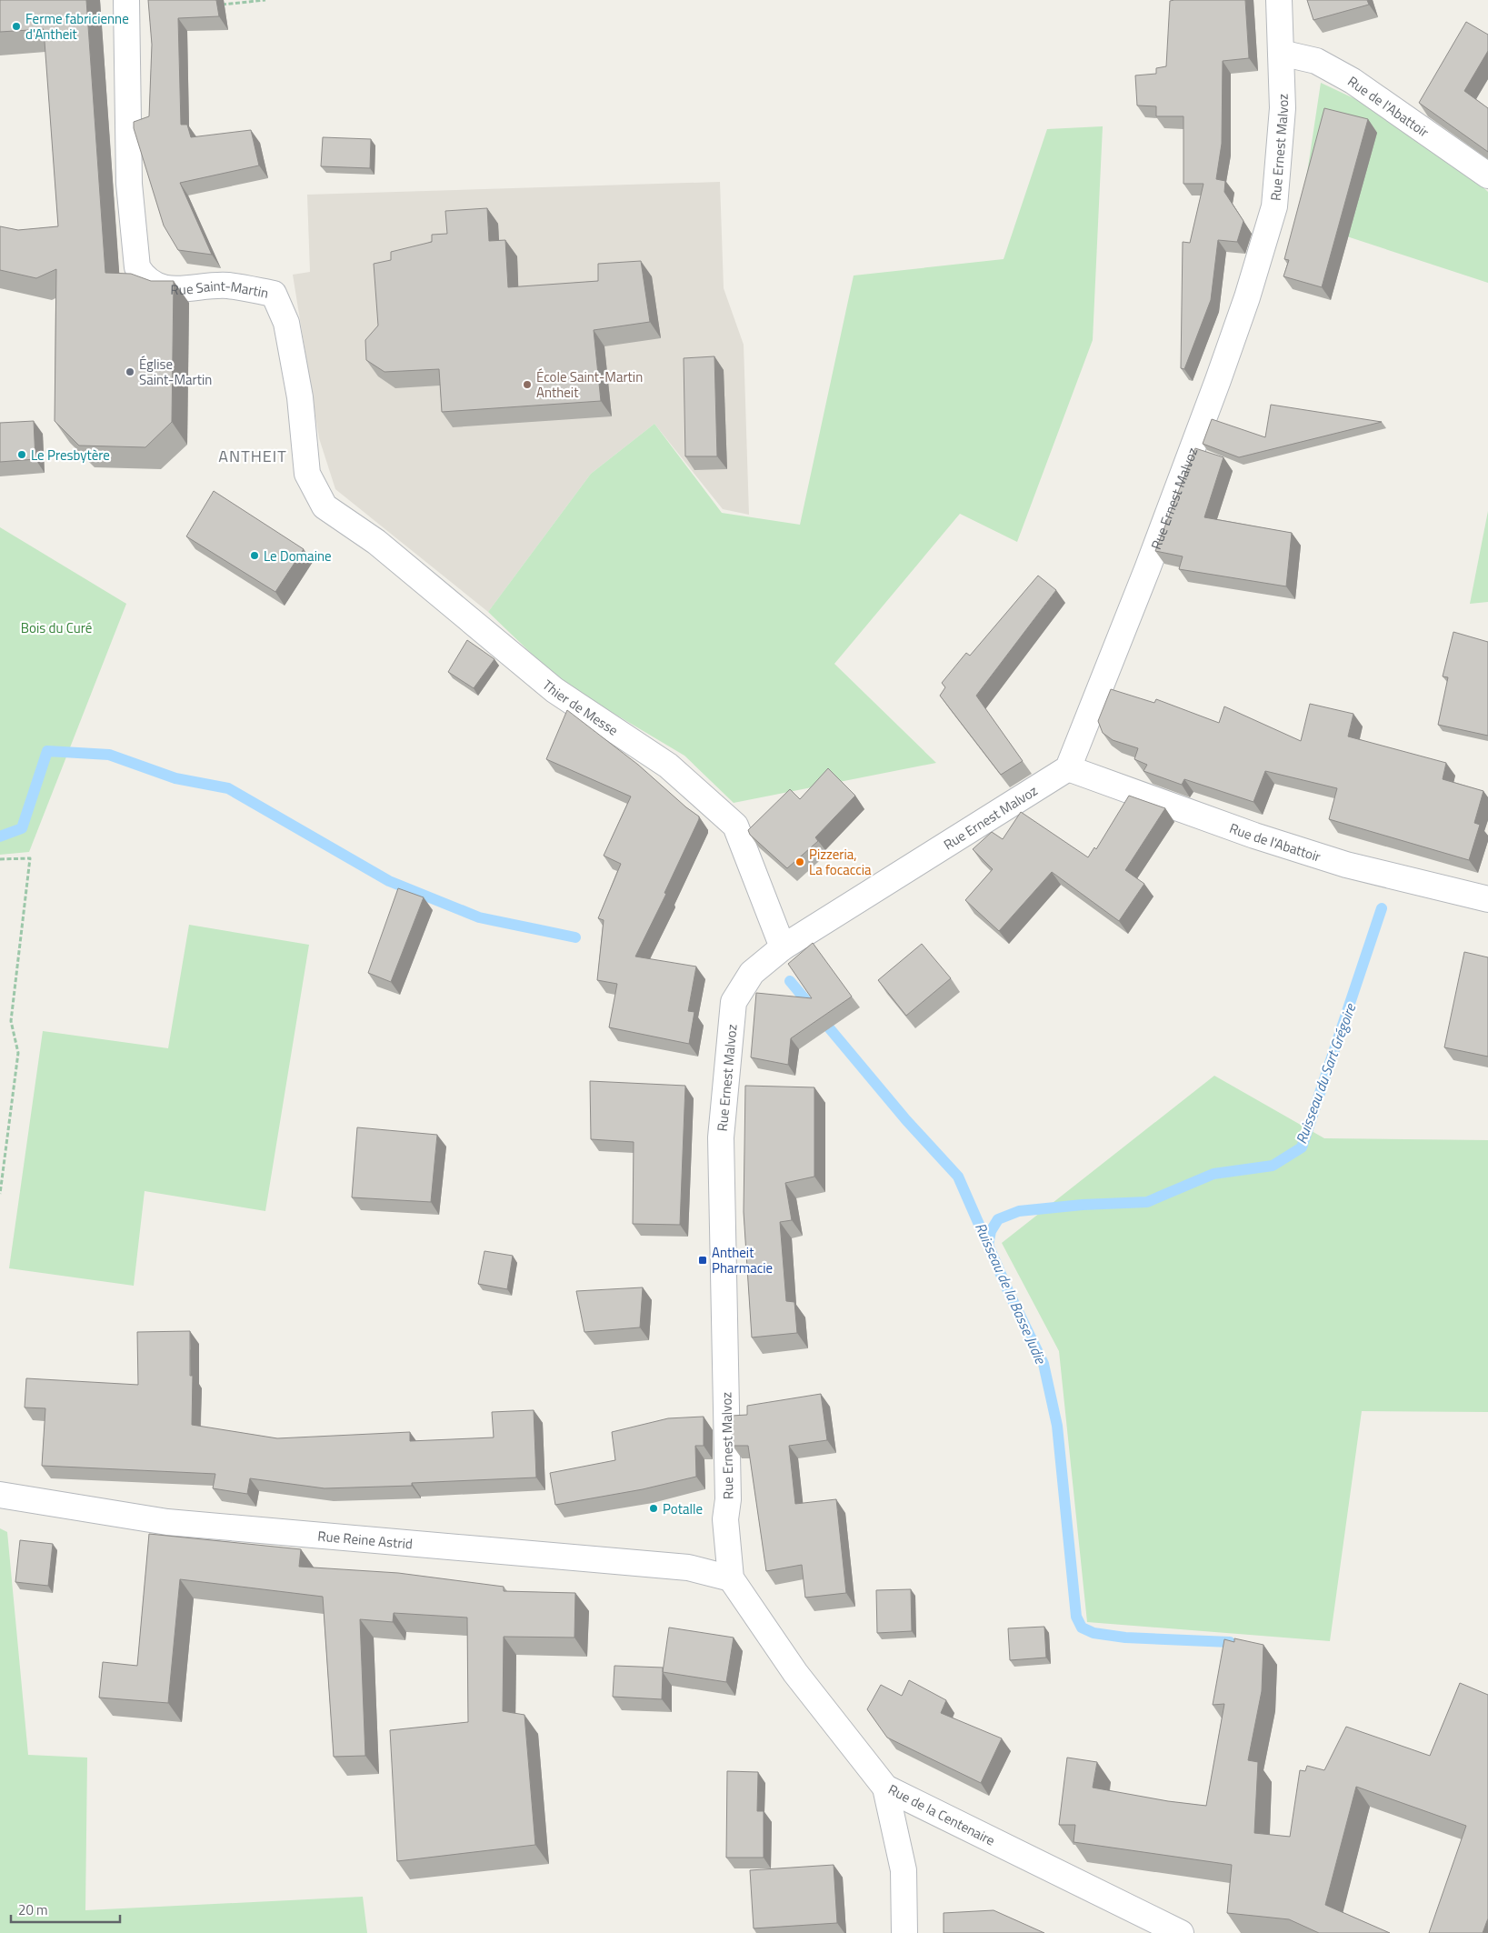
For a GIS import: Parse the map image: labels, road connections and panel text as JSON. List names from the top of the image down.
{
  "streets": {
    "street": [
      "Rue de l'Abattoir",
      "Rue Ernest Malvoz",
      "Rue Saint-Martin",
      "Thier de Messe",
      "Rue Reine Astrid",
      "Rue de la Centenaire"
    ]
  },
  "crossings": [
    ["Rue de l'Abattoir", "Rue Ernest Malvoz"],
    ["Rue Ernest Malvoz", "Thier de Messe"],
    ["Rue Ernest Malvoz", "Rue Reine Astrid"],
    ["Rue Ernest Malvoz", "Rue de la Centenaire"],
    ["Rue Saint-Martin", "Thier de Messe"],
    ["Rue Reine Astrid", "Rue de la Centenaire"]
  ],
  "districts": ["ANTHEIT"],
  "water": ["Ruisseau du Sart Grégoire", "Ruisseau de la Basse Judie"],
  "parks": ["Bois du Curé"],
  "places": {
    "other": [
      "Ferme fabricienne d'Antheit",
      "Église Saint-Martin",
      "École Saint-Martin Antheit",
      "Le Presbytère",
      "Le Domaine",
      "Pizzeria, La focaccia",
      "Potalle"
    ],
    "transit": ["Antheit Pharmacie"]
  },
  "scale_bar": "20 m"
}
